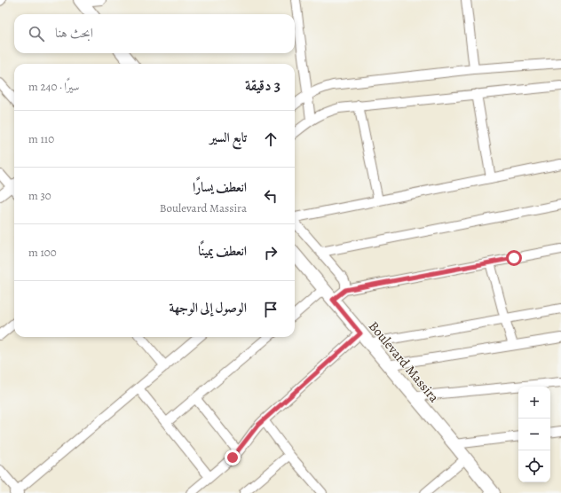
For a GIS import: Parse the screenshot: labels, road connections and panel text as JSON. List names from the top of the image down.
{
  "streets": {
    "main road": ["Boulevard Massira"]
  },
  "page": {
    "search": "ابحث هنا",
    "heading": ["3 دقيقة", "سيرًا · 240 m"],
    "list": [
      ["تابع السير", "110 m"],
      ["انعطف يسارًا", "Boulevard Massira", "30 m"],
      ["انعطف يمينًا", "100 m"],
      "الوصول إلى الوجهة"
    ],
    "map_buttons": ["+", "−"]
  }
}
